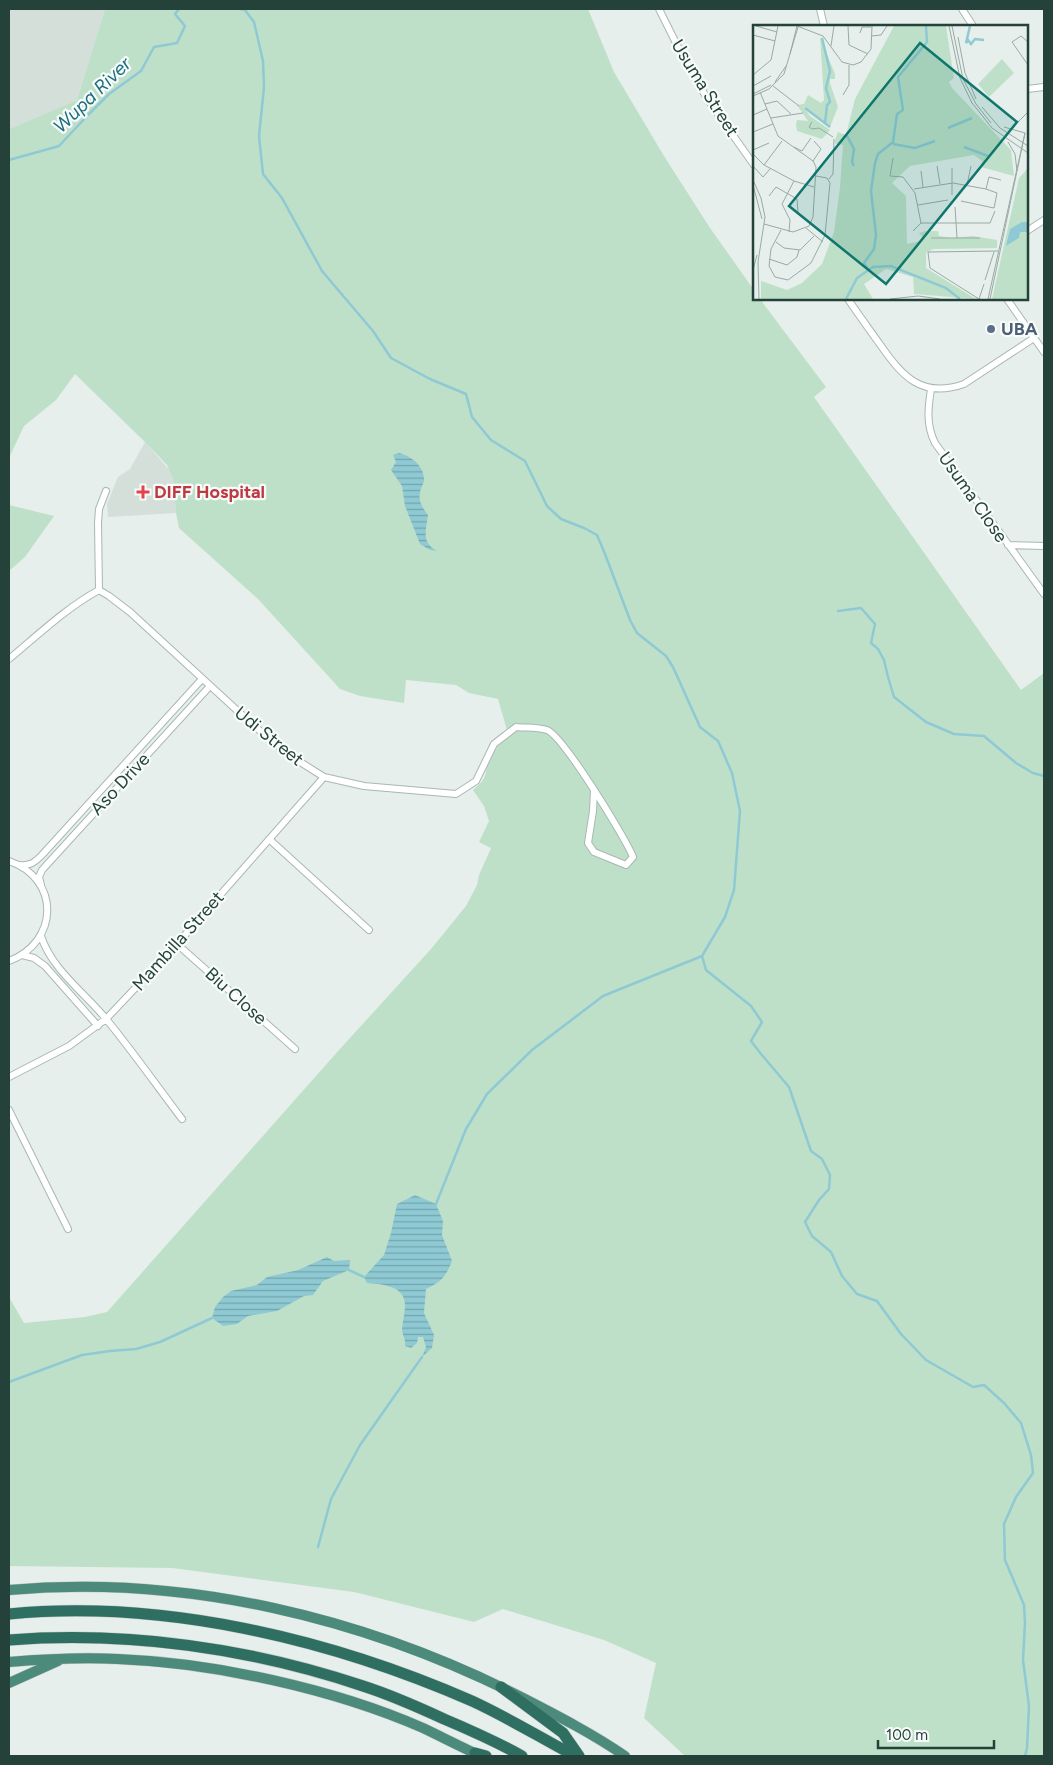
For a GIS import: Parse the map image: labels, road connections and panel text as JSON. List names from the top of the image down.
{
  "streets": {
    "street": [
      "Usuma Street",
      "Usuma Close",
      "Udi Street",
      "Aso Drive",
      "Mambilla Street",
      "Biu Close"
    ]
  },
  "crossings": [
    ["Udi Street", "Aso Drive"],
    ["Udi Street", "Mambilla Street"],
    ["Mambilla Street", "Biu Close"]
  ],
  "water": ["Wupa River"],
  "places": {
    "other": ["UBA"],
    "health": ["DIFF Hospital"]
  },
  "scale_bar": "100 m"
}
